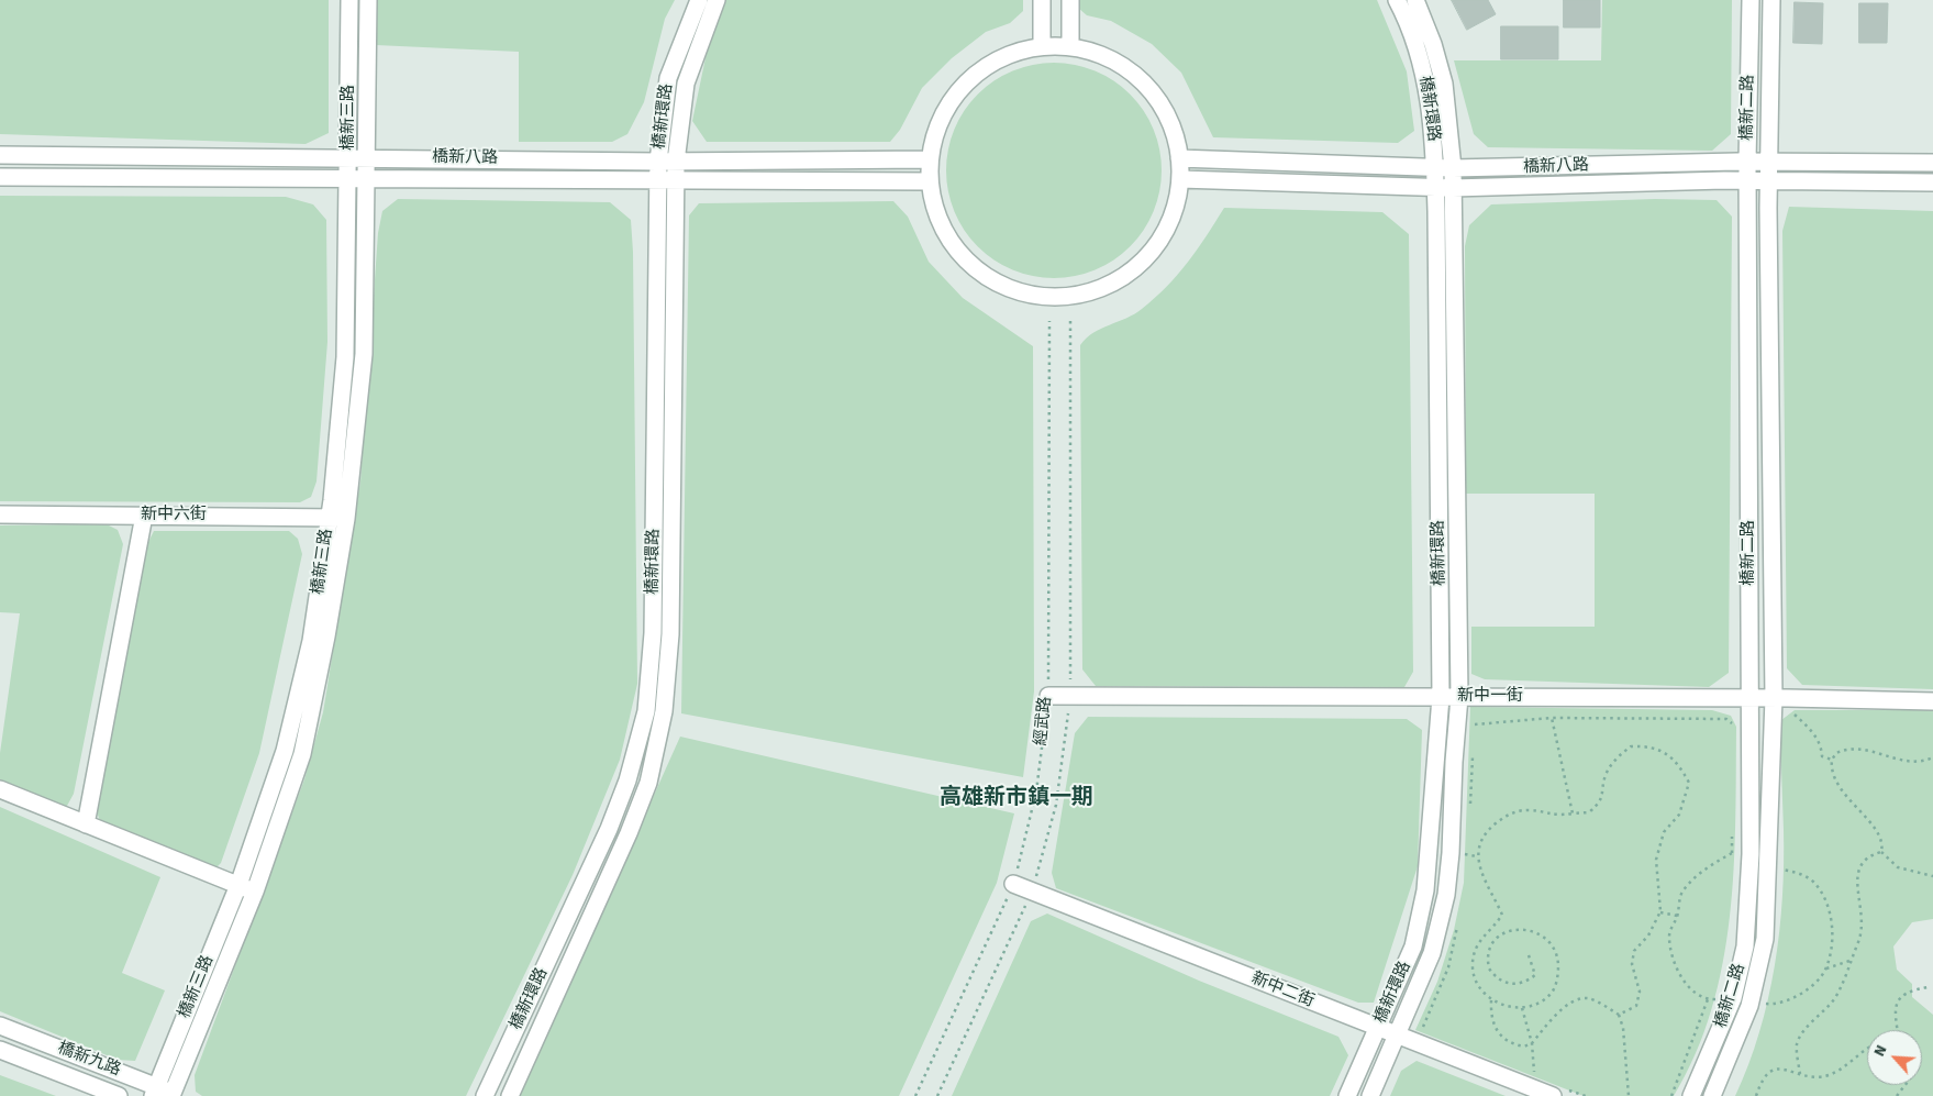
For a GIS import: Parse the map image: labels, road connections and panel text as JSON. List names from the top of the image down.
{
  "streets": {
    "street": [
      "橋新二路",
      "橋新環路",
      "橋新三路",
      "橋新八路",
      "新中六街",
      "新中一街",
      "新中二街",
      "橋新九路"
    ],
    "path": ["經武路"]
  },
  "crossings": [
    ["橋新二路", "橋新八路"],
    ["橋新二路", "新中一街"],
    ["橋新環路", "橋新八路"],
    ["橋新環路", "新中一街"],
    ["橋新環路", "新中二街"],
    ["橋新三路", "橋新八路"],
    ["橋新三路", "新中六街"],
    ["橋新三路", "橋新九路"],
    ["新中一街", "經武路"],
    ["經武路", "新中二街"]
  ],
  "districts": ["高雄新市鎮一期"],
  "north": "top left"
}
